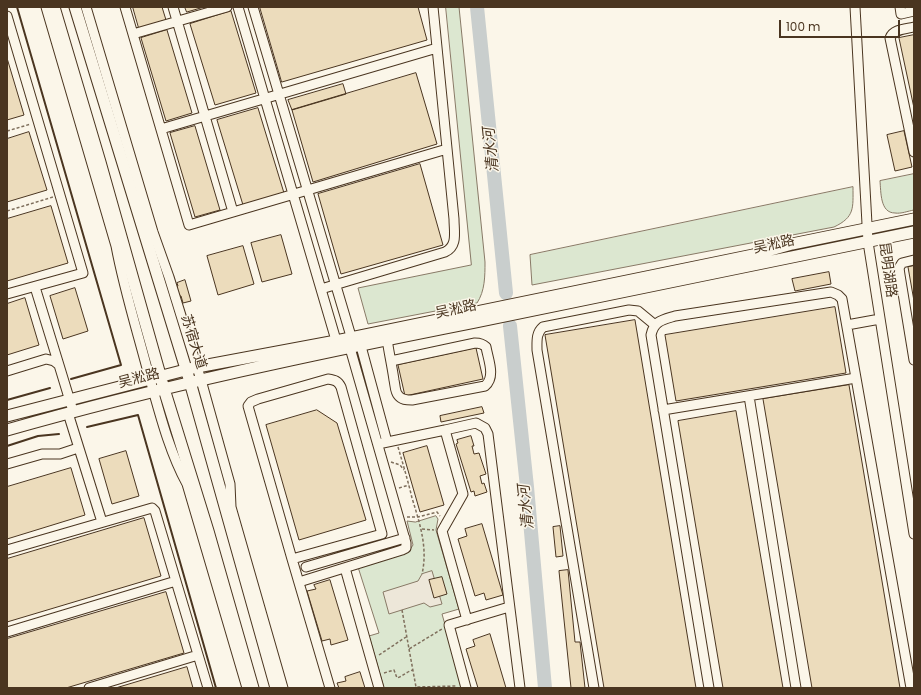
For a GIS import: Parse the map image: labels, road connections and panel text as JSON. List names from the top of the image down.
{
  "streets": {
    "main road": ["吴淞路", "苏宿大道"],
    "street": ["昆明湖路"]
  },
  "crossings": [
    ["吴淞路", "昆明湖路"],
    ["吴淞路", "苏宿大道"]
  ],
  "water": ["清水河"],
  "scale_bar": "100 m"
}
